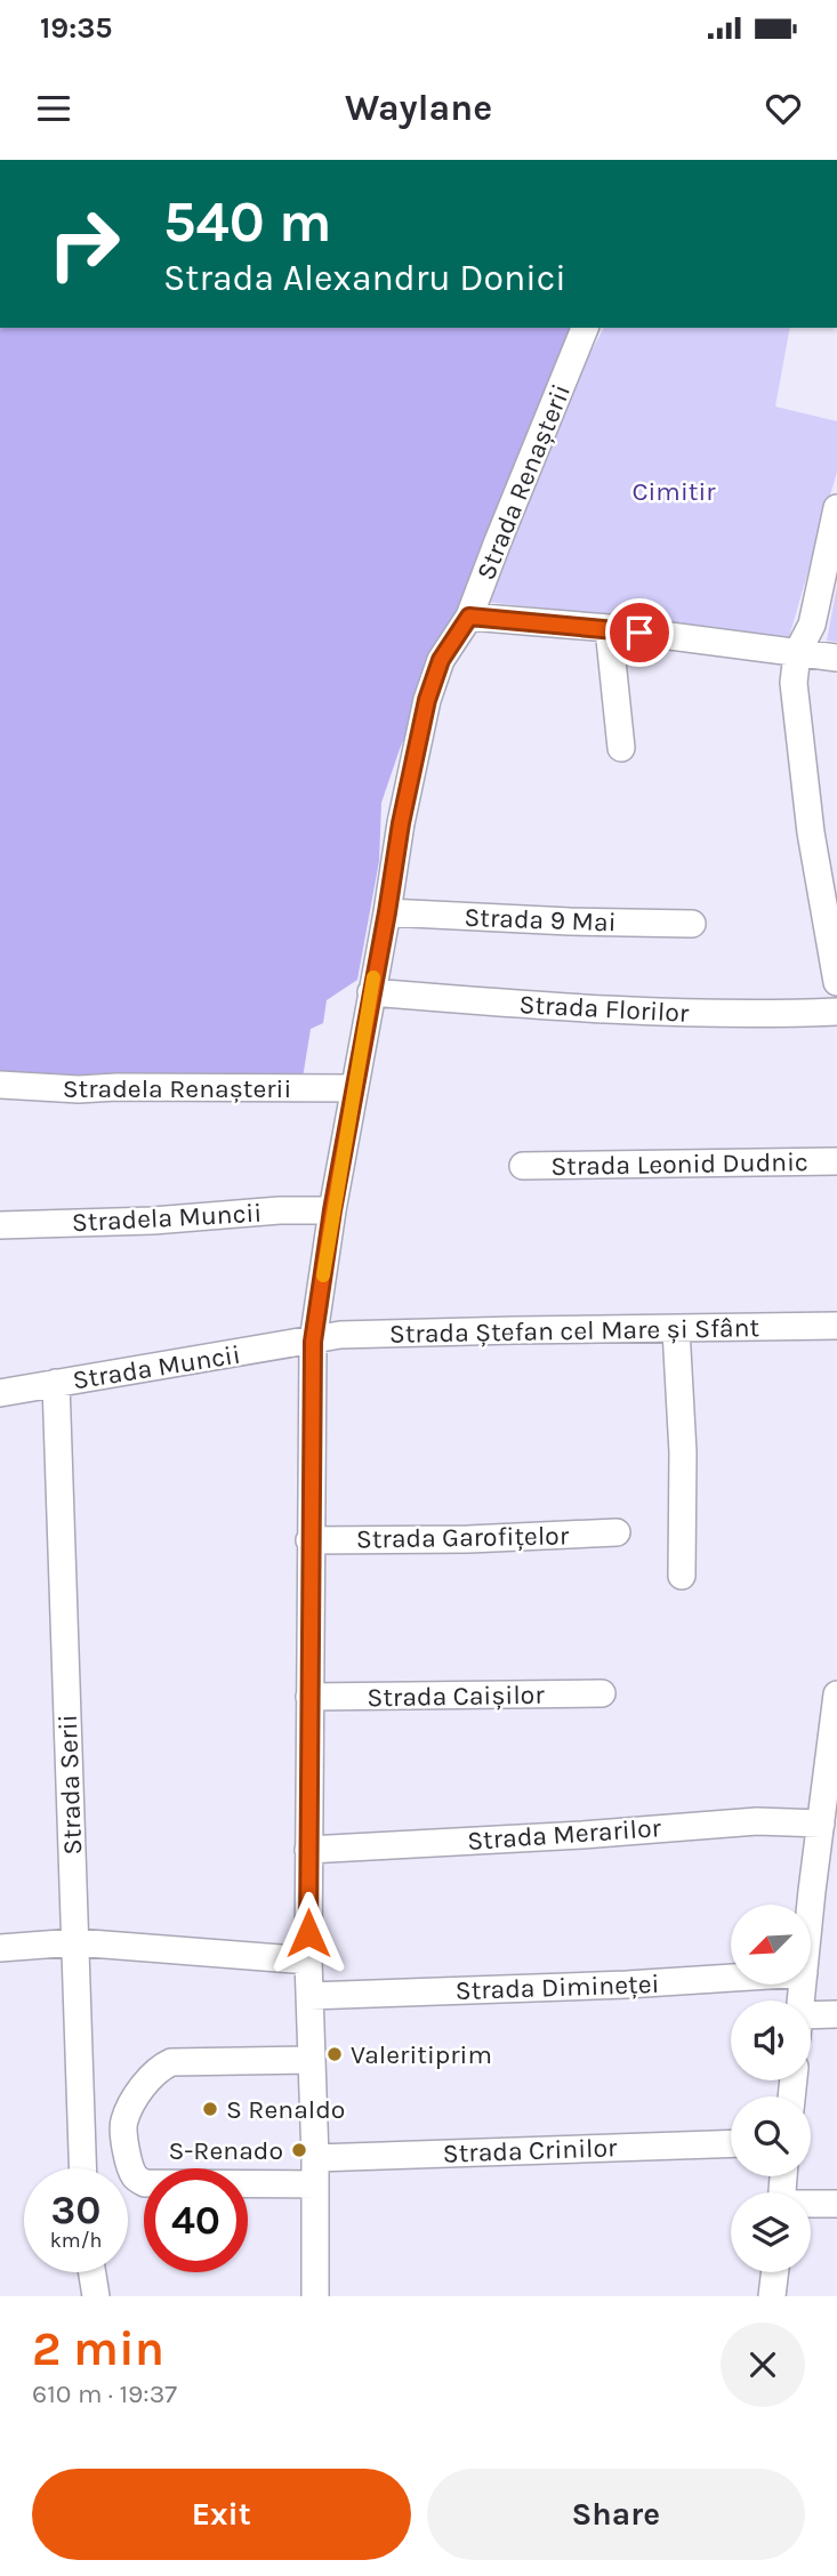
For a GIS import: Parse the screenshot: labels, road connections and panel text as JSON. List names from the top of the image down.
{
  "streets": {
    "street": [
      "Strada Renașterii",
      "Strada 9 Mai",
      "Strada Florilor",
      "Stradela Renașterii",
      "Strada Leonid Dudnic",
      "Stradela Muncii",
      "Strada Ștefan cel Mare și Sfânt",
      "Strada Muncii",
      "Strada Garofițelor",
      "Strada Caișilor",
      "Strada Serii",
      "Strada Merarilor",
      "Strada Dimineței",
      "Strada Crinilor"
    ]
  },
  "crossings": [
    ["Strada Renașterii", "Strada 9 Mai"],
    ["Strada Renașterii", "Strada Florilor"],
    ["Strada Renașterii", "Stradela Renașterii"],
    ["Strada Renașterii", "Stradela Muncii"],
    ["Strada Renașterii", "Strada Ștefan cel Mare și Sfânt"],
    ["Strada Renașterii", "Strada Muncii"],
    ["Strada Renașterii", "Strada Garofițelor"],
    ["Strada Renașterii", "Strada Caișilor"],
    ["Strada Renașterii", "Strada Merarilor"],
    ["Strada Renașterii", "Strada Dimineței"],
    ["Strada Renașterii", "Strada Crinilor"],
    ["Strada Ștefan cel Mare și Sfânt", "Strada Muncii"],
    ["Strada Muncii", "Strada Serii"]
  ],
  "parks": ["Cimitir"],
  "places": ["Valeritiprim", "S Renaldo", "S-Renado"],
  "north": "bottom left",
  "page": {
    "status": "19:35",
    "header": "Waylane",
    "turn": ["540 m", "Strada Alexandru Donici"],
    "speed": "30 km/h",
    "limit": "40",
    "heading": ["2 min", "610 m · 19:37"],
    "buttons": ["Exit", "Share"]
  }
}
